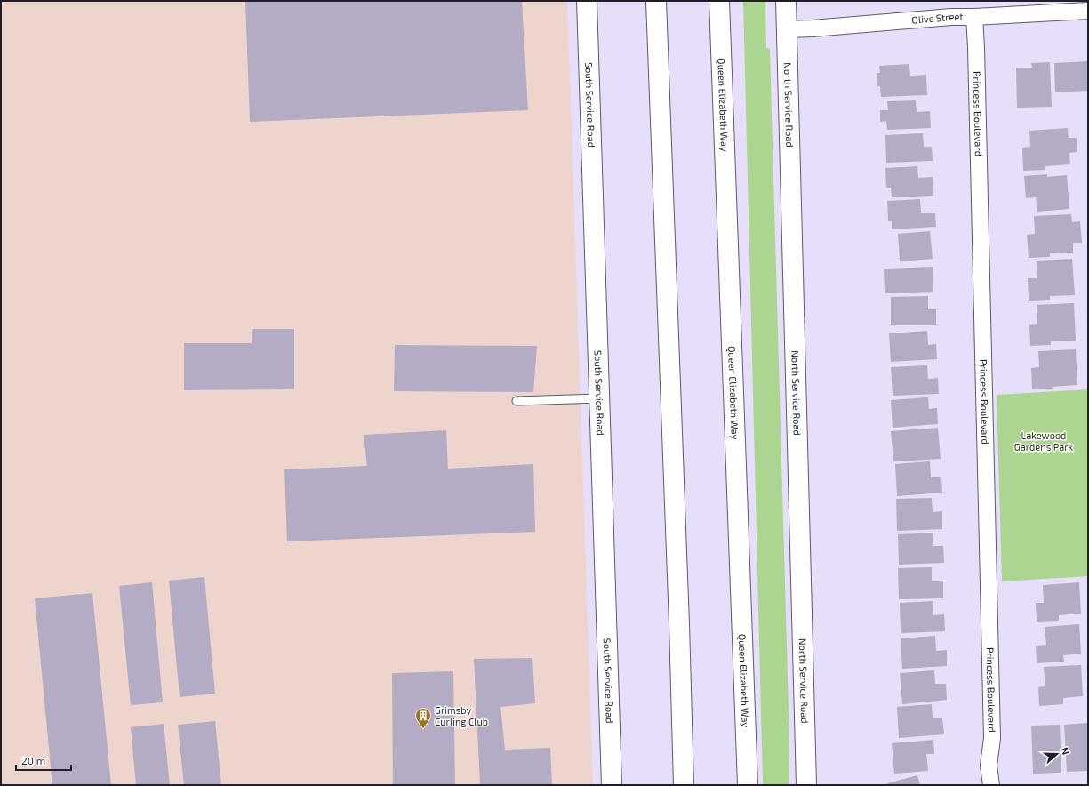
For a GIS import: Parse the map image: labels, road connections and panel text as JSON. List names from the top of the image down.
{
  "streets": {
    "main road": ["South Service Road", "Queen Elizabeth Way", "North Service Road"],
    "street": ["Olive Street", "Princess Boulevard"]
  },
  "crossings": [
    ["Olive Street", "North Service Road"],
    ["Olive Street", "Princess Boulevard"]
  ],
  "parks": ["Lakewood Gardens Park"],
  "places": {
    "building": ["Grimsby Curling Club"]
  },
  "scale_bar": "20 m",
  "north": "right"
}
